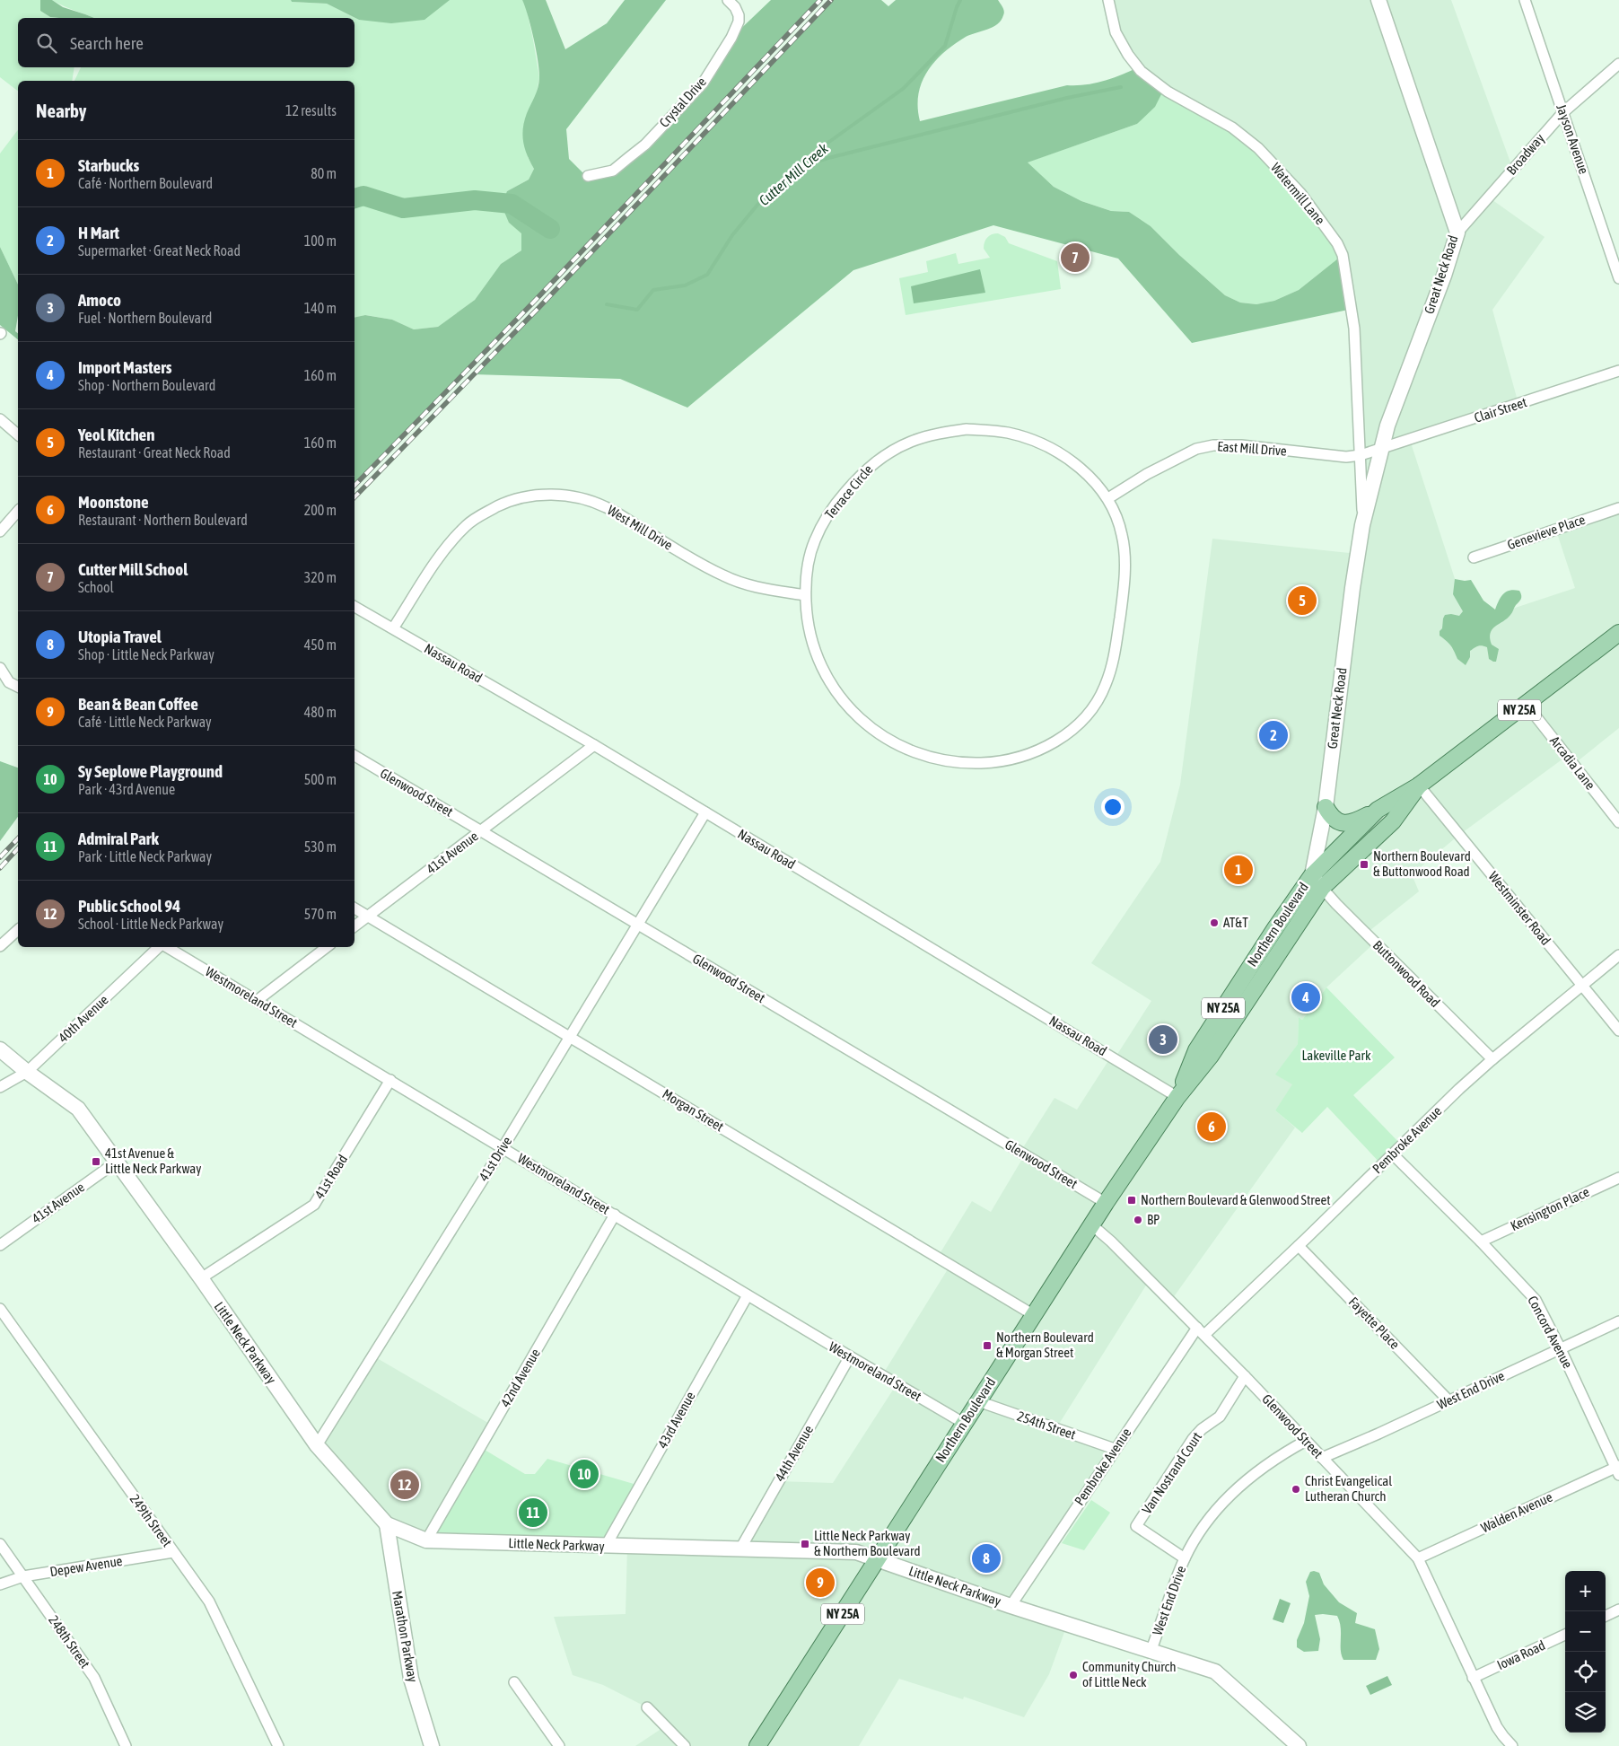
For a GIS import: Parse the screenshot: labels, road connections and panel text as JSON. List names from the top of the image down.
{
  "streets": {
    "main road": [
      "Great Neck Road",
      "NY 25A",
      "Northern Boulevard",
      "Little Neck Parkway",
      "Marathon Parkway"
    ],
    "street": [
      "Crystal Drive",
      "Jayson Avenue",
      "Broadway",
      "Watermill Lane",
      "Clair Street",
      "East Mill Drive",
      "Terrace Circle",
      "West Mill Drive",
      "Genevieve Place",
      "Nassau Road",
      "Arcadia Lane",
      "Glenwood Street",
      "41st Avenue",
      "Westminster Road",
      "Buttonwood Road",
      "Westmoreland Street",
      "40th Avenue",
      "Morgan Street",
      "Pembroke Avenue",
      "41st Drive",
      "41st Road",
      "Kensington Place",
      "Fayette Place",
      "Concord Avenue",
      "42nd Avenue",
      "West End Drive",
      "43rd Avenue",
      "254th Street",
      "44th Avenue",
      "Van Nostrand Court",
      "Walden Avenue",
      "249th Street",
      "Depew Avenue",
      "248th Street",
      "Iowa Road"
    ]
  },
  "crossings": [
    ["Jayson Avenue", "Broadway"],
    ["Broadway", "Great Neck Road"],
    ["Watermill Lane", "Great Neck Road"],
    ["Watermill Lane", "East Mill Drive"],
    ["Great Neck Road", "Clair Street"],
    ["Great Neck Road", "East Mill Drive"],
    ["Great Neck Road", "Northern Boulevard"],
    ["Clair Street", "East Mill Drive"],
    ["East Mill Drive", "Terrace Circle"],
    ["Terrace Circle", "West Mill Drive"],
    ["West Mill Drive", "Nassau Road"],
    ["Nassau Road", "41st Avenue"],
    ["Nassau Road", "Northern Boulevard"],
    ["Nassau Road", "41st Drive"],
    ["Arcadia Lane", "Northern Boulevard"],
    ["Glenwood Street", "41st Avenue"],
    ["Glenwood Street", "Northern Boulevard"],
    ["Glenwood Street", "Pembroke Avenue"],
    ["Glenwood Street", "41st Drive"],
    ["Glenwood Street", "West End Drive"],
    ["Glenwood Street", "Van Nostrand Court"],
    ["Glenwood Street", "Walden Avenue"],
    ["Glenwood Street", "Iowa Road"],
    ["41st Avenue", "Morgan Street"],
    ["41st Avenue", "Little Neck Parkway"],
    ["Westminster Road", "Northern Boulevard"],
    ["Westminster Road", "Pembroke Avenue"],
    ["Northern Boulevard", "Buttonwood Road"],
    ["Northern Boulevard", "Westmoreland Street"],
    ["Northern Boulevard", "Morgan Street"],
    ["Northern Boulevard", "Little Neck Parkway"],
    ["Northern Boulevard", "254th Street"],
    ["Buttonwood Road", "Pembroke Avenue"],
    ["Westmoreland Street", "41st Drive"],
    ["Westmoreland Street", "41st Road"],
    ["Westmoreland Street", "42nd Avenue"],
    ["Westmoreland Street", "43rd Avenue"],
    ["Westmoreland Street", "44th Avenue"],
    ["40th Avenue", "Little Neck Parkway"],
    ["Morgan Street", "41st Drive"],
    ["Pembroke Avenue", "Fayette Place"],
    ["Pembroke Avenue", "Concord Avenue"],
    ["Pembroke Avenue", "Little Neck Parkway"],
    ["Pembroke Avenue", "254th Street"],
    ["41st Drive", "Little Neck Parkway"],
    ["41st Road", "Little Neck Parkway"],
    ["Kensington Place", "Concord Avenue"],
    ["Fayette Place", "West End Drive"],
    ["Concord Avenue", "West End Drive"],
    ["Concord Avenue", "Walden Avenue"],
    ["Little Neck Parkway", "42nd Avenue"],
    ["Little Neck Parkway", "West End Drive"],
    ["Little Neck Parkway", "43rd Avenue"],
    ["Little Neck Parkway", "44th Avenue"],
    ["Little Neck Parkway", "Marathon Parkway"],
    ["West End Drive", "Van Nostrand Court"],
    ["249th Street", "Depew Avenue"],
    ["Depew Avenue", "248th Street"]
  ],
  "water": ["Cutter Mill Creek"],
  "parks": ["Lakeville Park"],
  "places": {
    "transit": [
      "Northern Boulevard & Buttonwood Road",
      "41st Avenue & Little Neck Parkway",
      "Northern Boulevard & Glenwood Street",
      "Northern Boulevard & Morgan Street",
      "Little Neck Parkway & Northern Boulevard"
    ],
    "other": [
      "AT&T",
      "BP",
      "Christ Evangelical Lutheran Church",
      "Community Church of Little Neck"
    ]
  },
  "page": {
    "search": "Search here",
    "heading": ["Nearby", "12 results"],
    "list": [
      {
        "mark": "1",
        "name": "Starbucks",
        "note": "Café · Northern Boulevard",
        "value": "80 m"
      },
      {
        "mark": "2",
        "name": "H Mart",
        "note": "Supermarket · Great Neck Road",
        "value": "100 m"
      },
      {
        "mark": "3",
        "name": "Amoco",
        "note": "Fuel · Northern Boulevard",
        "value": "140 m"
      },
      {
        "mark": "4",
        "name": "Import Masters",
        "note": "Shop · Northern Boulevard",
        "value": "160 m"
      },
      {
        "mark": "5",
        "name": "Yeol Kitchen",
        "note": "Restaurant · Great Neck Road",
        "value": "160 m"
      },
      {
        "mark": "6",
        "name": "Moonstone",
        "note": "Restaurant · Northern Boulevard",
        "value": "200 m"
      },
      {
        "mark": "7",
        "name": "Cutter Mill School",
        "note": "School",
        "value": "320 m"
      },
      {
        "mark": "8",
        "name": "Utopia Travel",
        "note": "Shop · Little Neck Parkway",
        "value": "450 m"
      },
      {
        "mark": "9",
        "name": "Bean & Bean Coffee",
        "note": "Café · Little Neck Parkway",
        "value": "480 m"
      },
      {
        "mark": "10",
        "name": "Sy Seplowe Playground",
        "note": "Park · 43rd Avenue",
        "value": "500 m"
      },
      {
        "mark": "11",
        "name": "Admiral Park",
        "note": "Park · Little Neck Parkway",
        "value": "530 m"
      },
      {
        "mark": "12",
        "name": "Public School 94",
        "note": "School · Little Neck Parkway",
        "value": "570 m"
      }
    ],
    "pins": [
      "7",
      "5",
      "2",
      "1",
      "4",
      "3",
      "6",
      "10",
      "12",
      "11",
      "8",
      "9"
    ],
    "map_buttons": ["+", "−"]
  }
}
